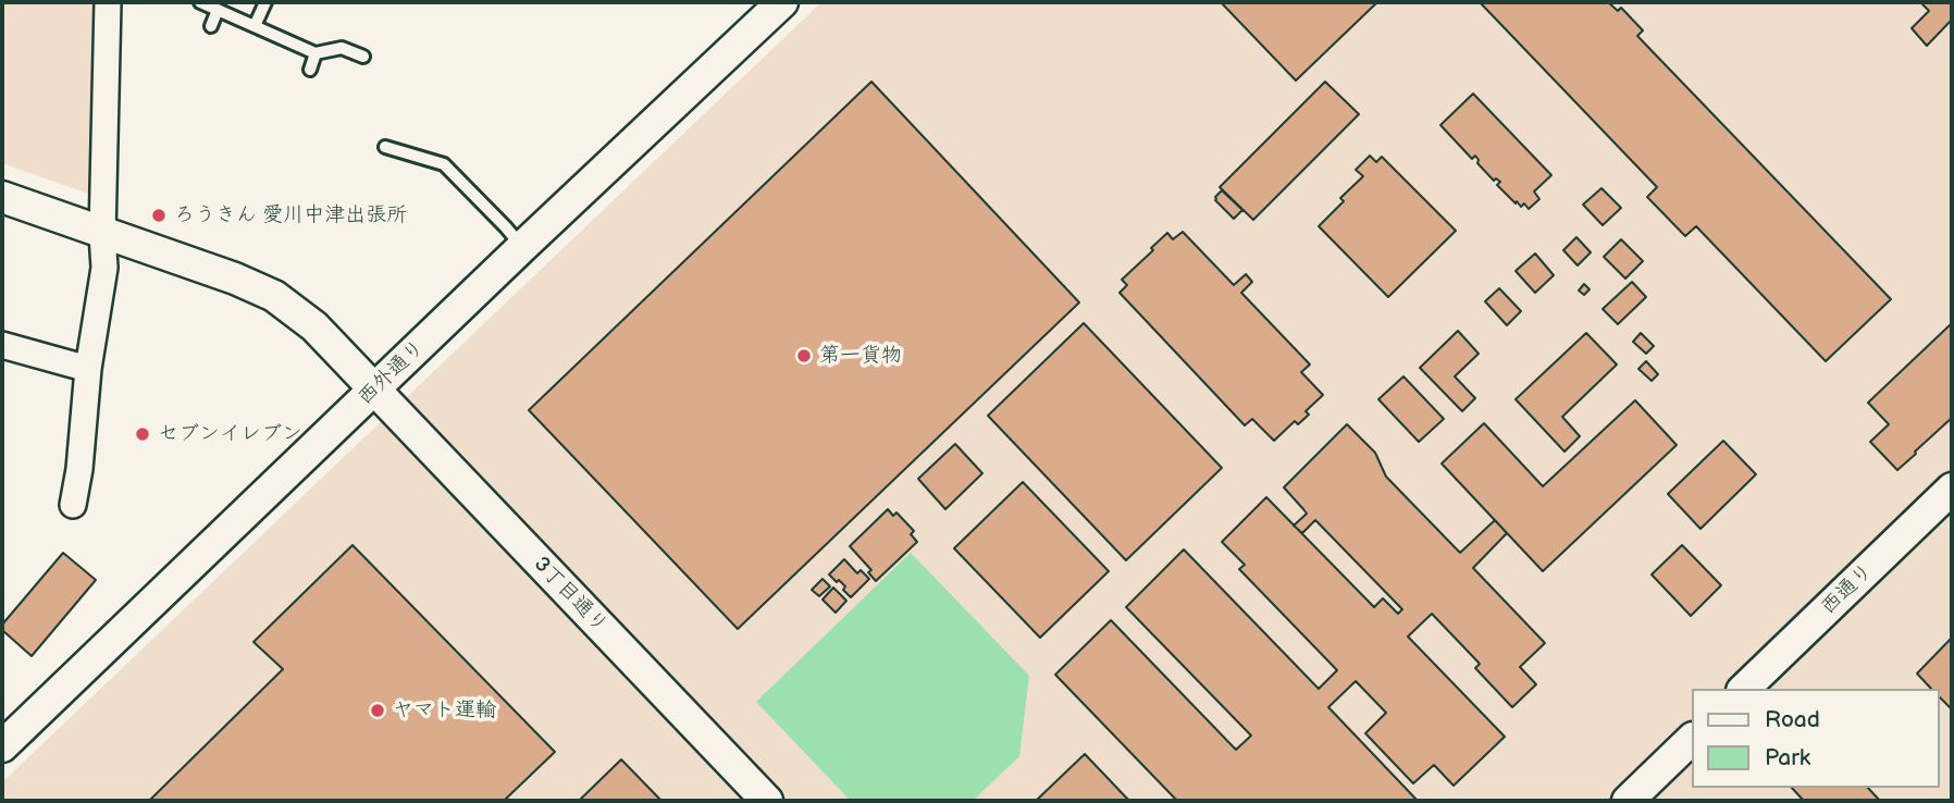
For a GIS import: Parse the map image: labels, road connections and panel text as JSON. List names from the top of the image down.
{
  "streets": {
    "street": ["西外通り", "西通り", "3丁目通り"]
  },
  "crossings": [
    ["西外通り", "3丁目通り"]
  ],
  "places": [
    "ろうきん 愛川中津出張所",
    "第一貨物",
    "セブンイレブン",
    "ヤマト運輸"
  ],
  "legend": ["Road", "Park"]
}
